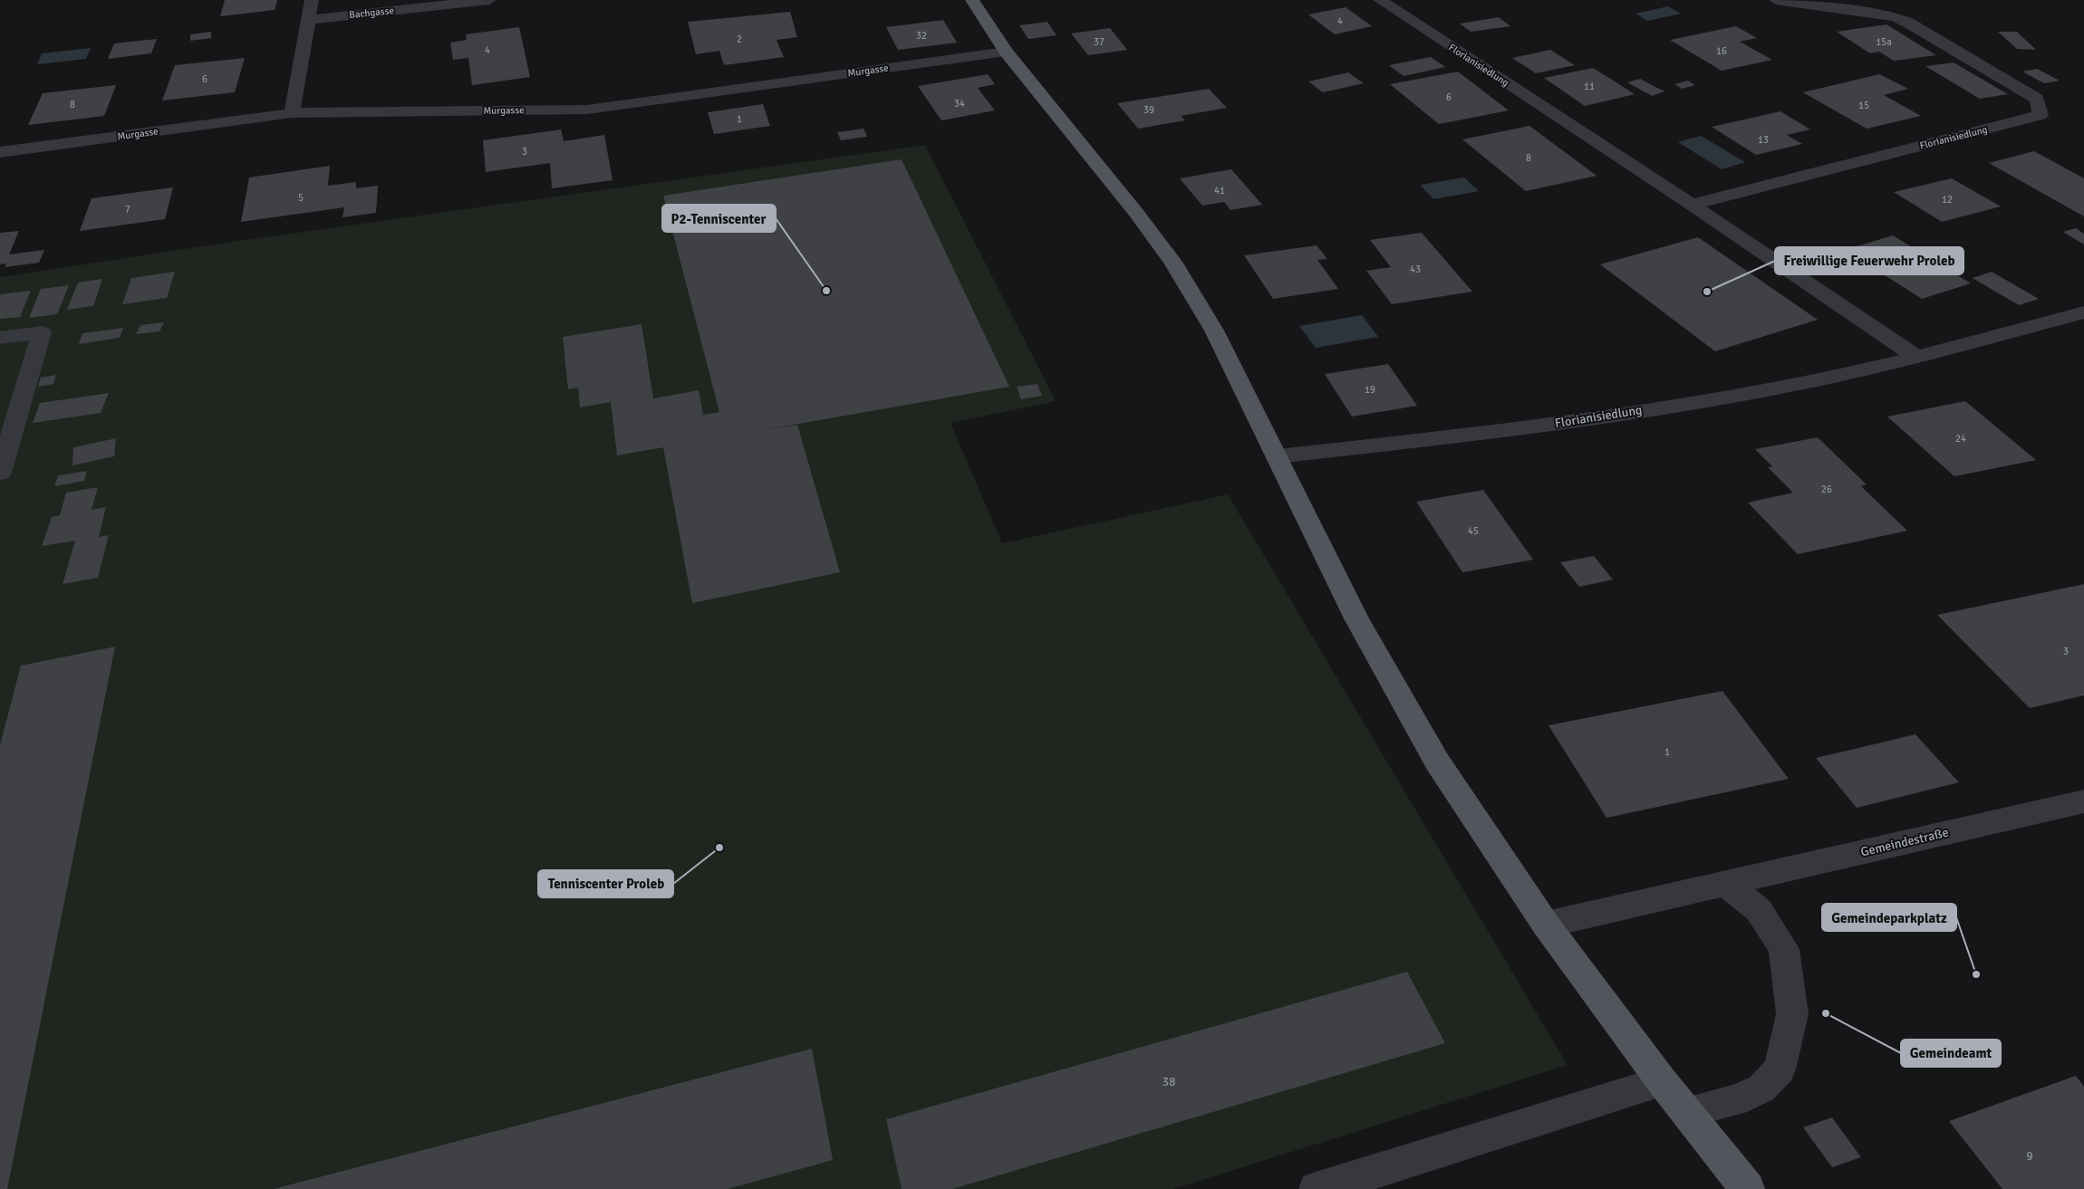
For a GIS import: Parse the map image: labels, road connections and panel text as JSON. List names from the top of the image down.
{
  "streets": {
    "street": [
      "Bachgasse",
      "Florianisiedlung",
      "Murgasse",
      "Gemeindestraße"
    ]
  },
  "places": [
    "P2-Tenniscenter",
    "Freiwillige Feuerwehr Proleb",
    "Tenniscenter Proleb",
    "Gemeindeparkplatz",
    "Gemeindeamt"
  ],
  "house_numbers": [
    "4",
    "32",
    "2",
    "37",
    "15a",
    "4",
    "16",
    "6",
    "11",
    "6",
    "34",
    "8",
    "15",
    "39",
    "1",
    "13",
    "3",
    "8",
    "41",
    "5",
    "12",
    "7",
    "43",
    "19",
    "24",
    "26",
    "45",
    "3",
    "1",
    "38",
    "9"
  ]
}
